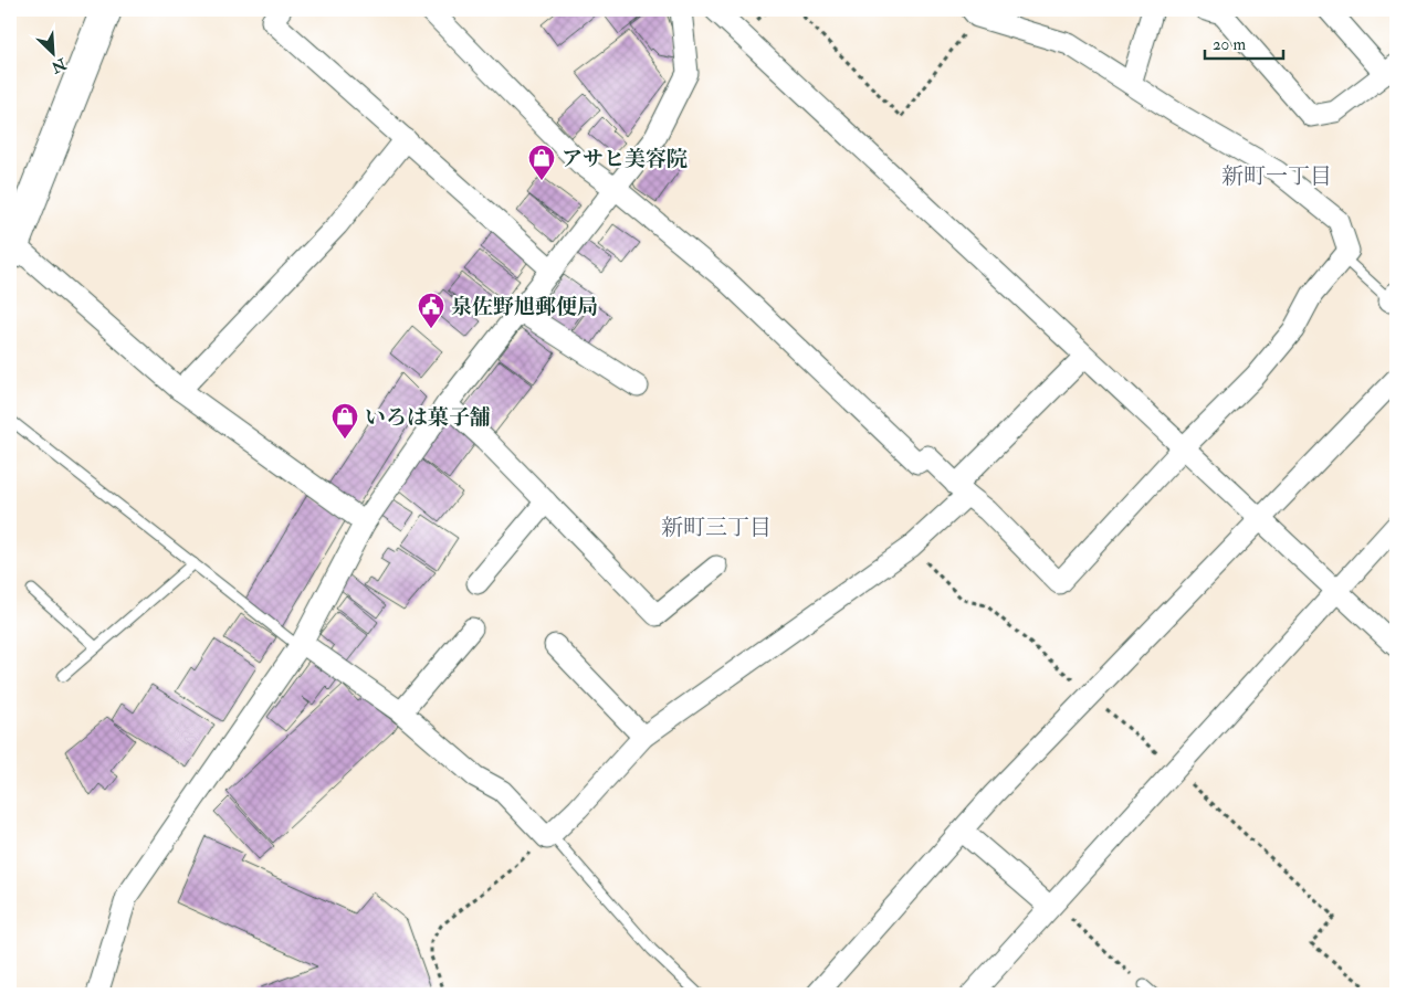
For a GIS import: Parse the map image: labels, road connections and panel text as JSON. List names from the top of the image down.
{
  "districts": ["新町一丁目", "新町三丁目"],
  "places": {
    "shop": ["アサヒ美容院", "いろは菓子舗"],
    "public building": ["泉佐野旭郵便局"]
  },
  "scale_bar": "20 m",
  "north": "bottom right"
}
